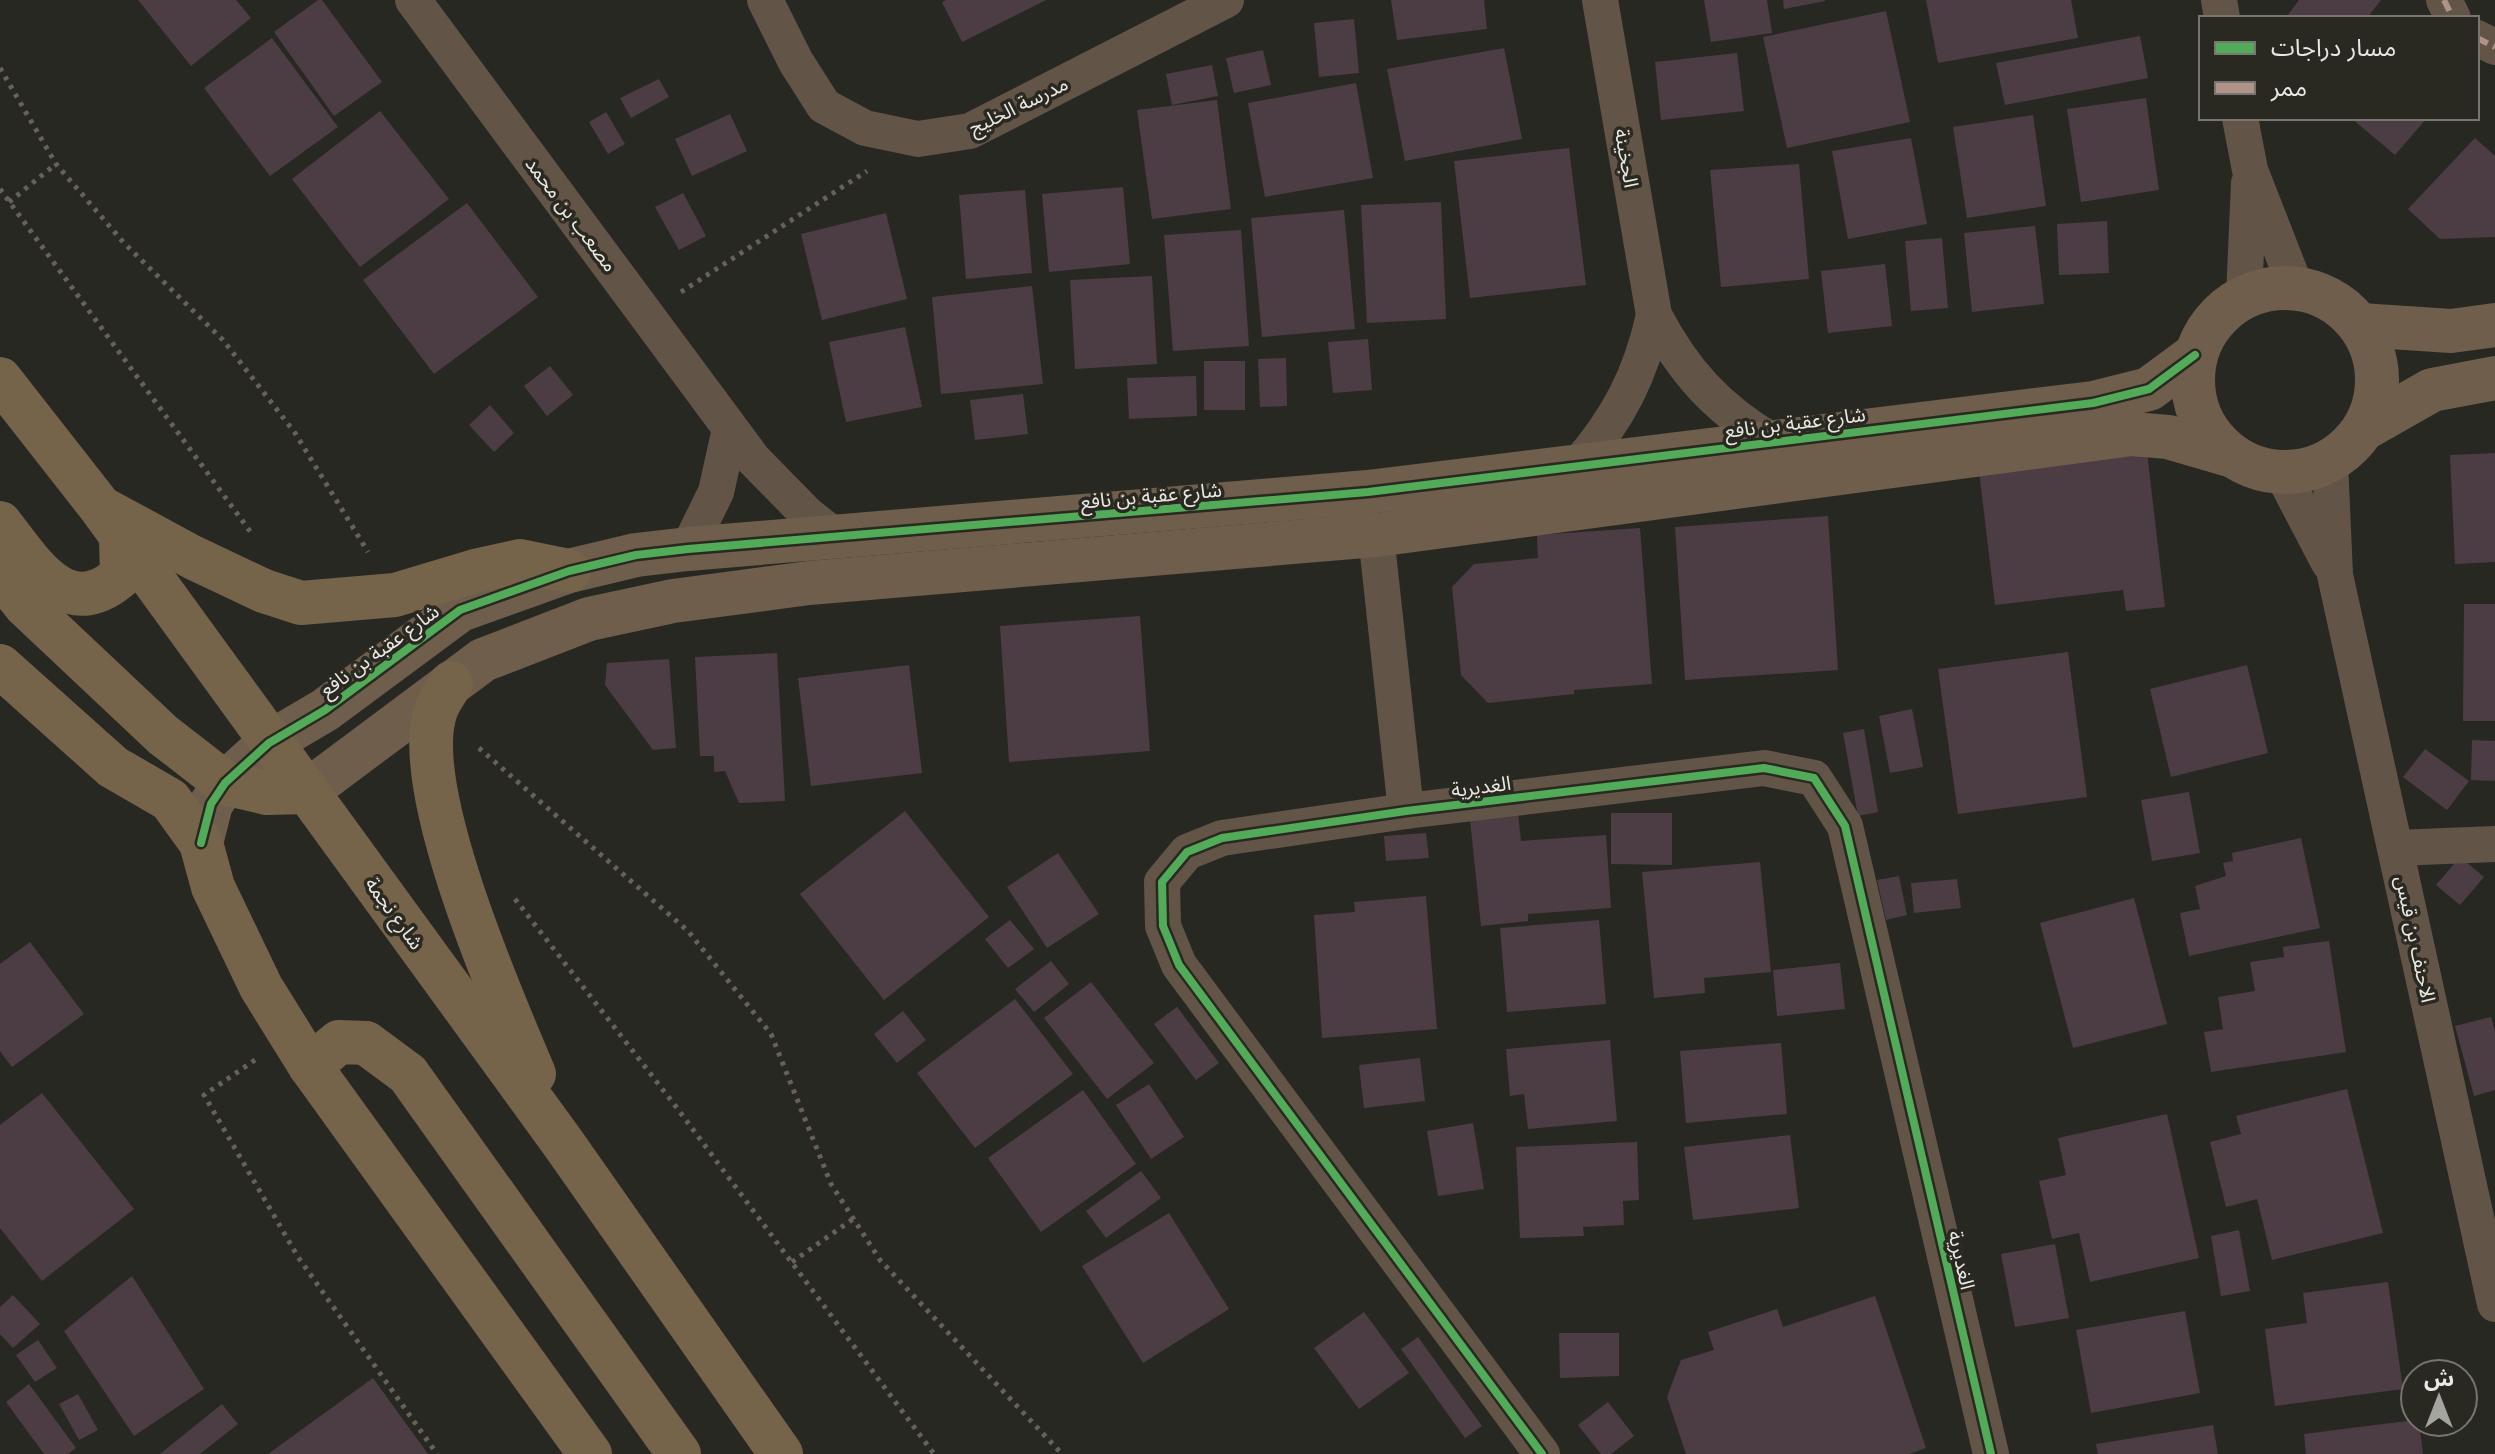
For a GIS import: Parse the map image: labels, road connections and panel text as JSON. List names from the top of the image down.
{
  "streets": {
    "main road": ["شارع نجمة"],
    "street": [
      "مدرسة الخليج",
      "الجخينة",
      "مصعب بن محمد",
      "شارع عقبة بن نافع",
      "الغديرية",
      "الاحنف بن قيس"
    ]
  },
  "crossings": [
    ["الجخينة", "شارع عقبة بن نافع"],
    ["مصعب بن محمد", "شارع عقبة بن نافع"],
    ["شارع عقبة بن نافع", "شارع نجمة"],
    ["شارع عقبة بن نافع", "الاحنف بن قيس"]
  ],
  "legend": ["مسار دراجات", "ممر"],
  "north": "top"
}
